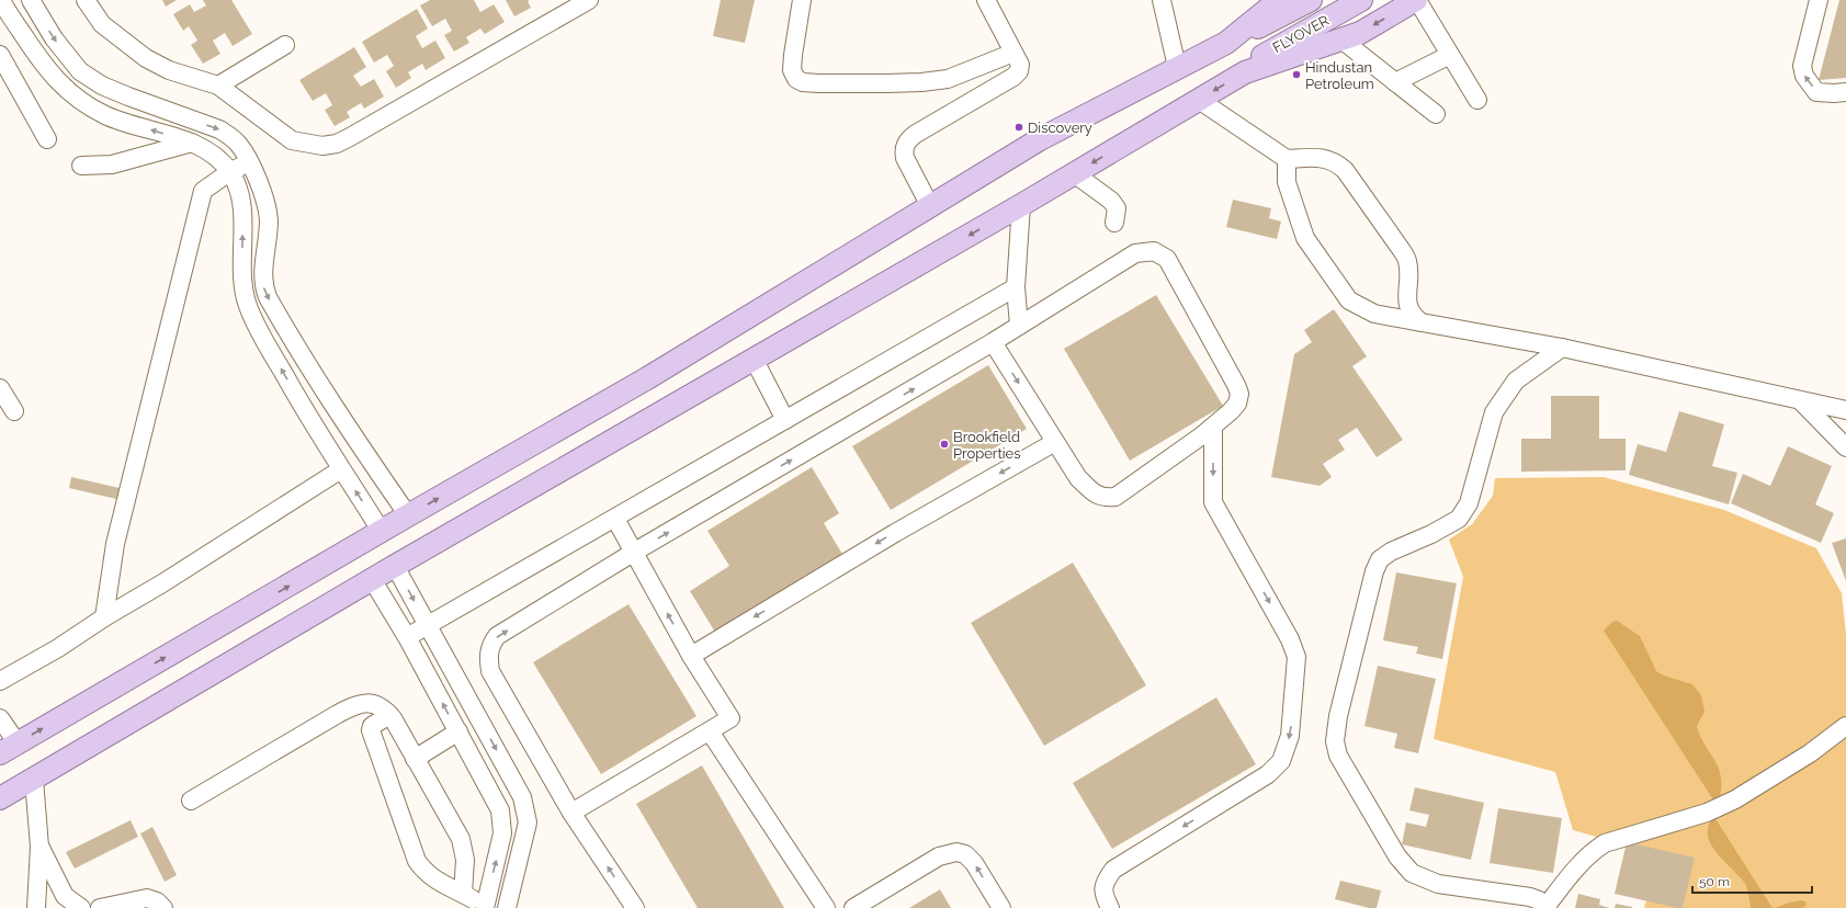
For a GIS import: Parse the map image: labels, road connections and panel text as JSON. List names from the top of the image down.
{
  "streets": {
    "main road": ["FLYOVER"]
  },
  "places": ["Hindustan Petroleum", "Discovery", "Brookfield Properties"],
  "scale_bar": "50 m"
}
